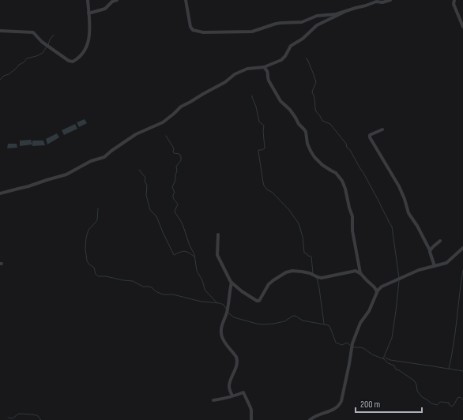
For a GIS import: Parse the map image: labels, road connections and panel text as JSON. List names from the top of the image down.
{
  "scale_bar": "200 m"
}
